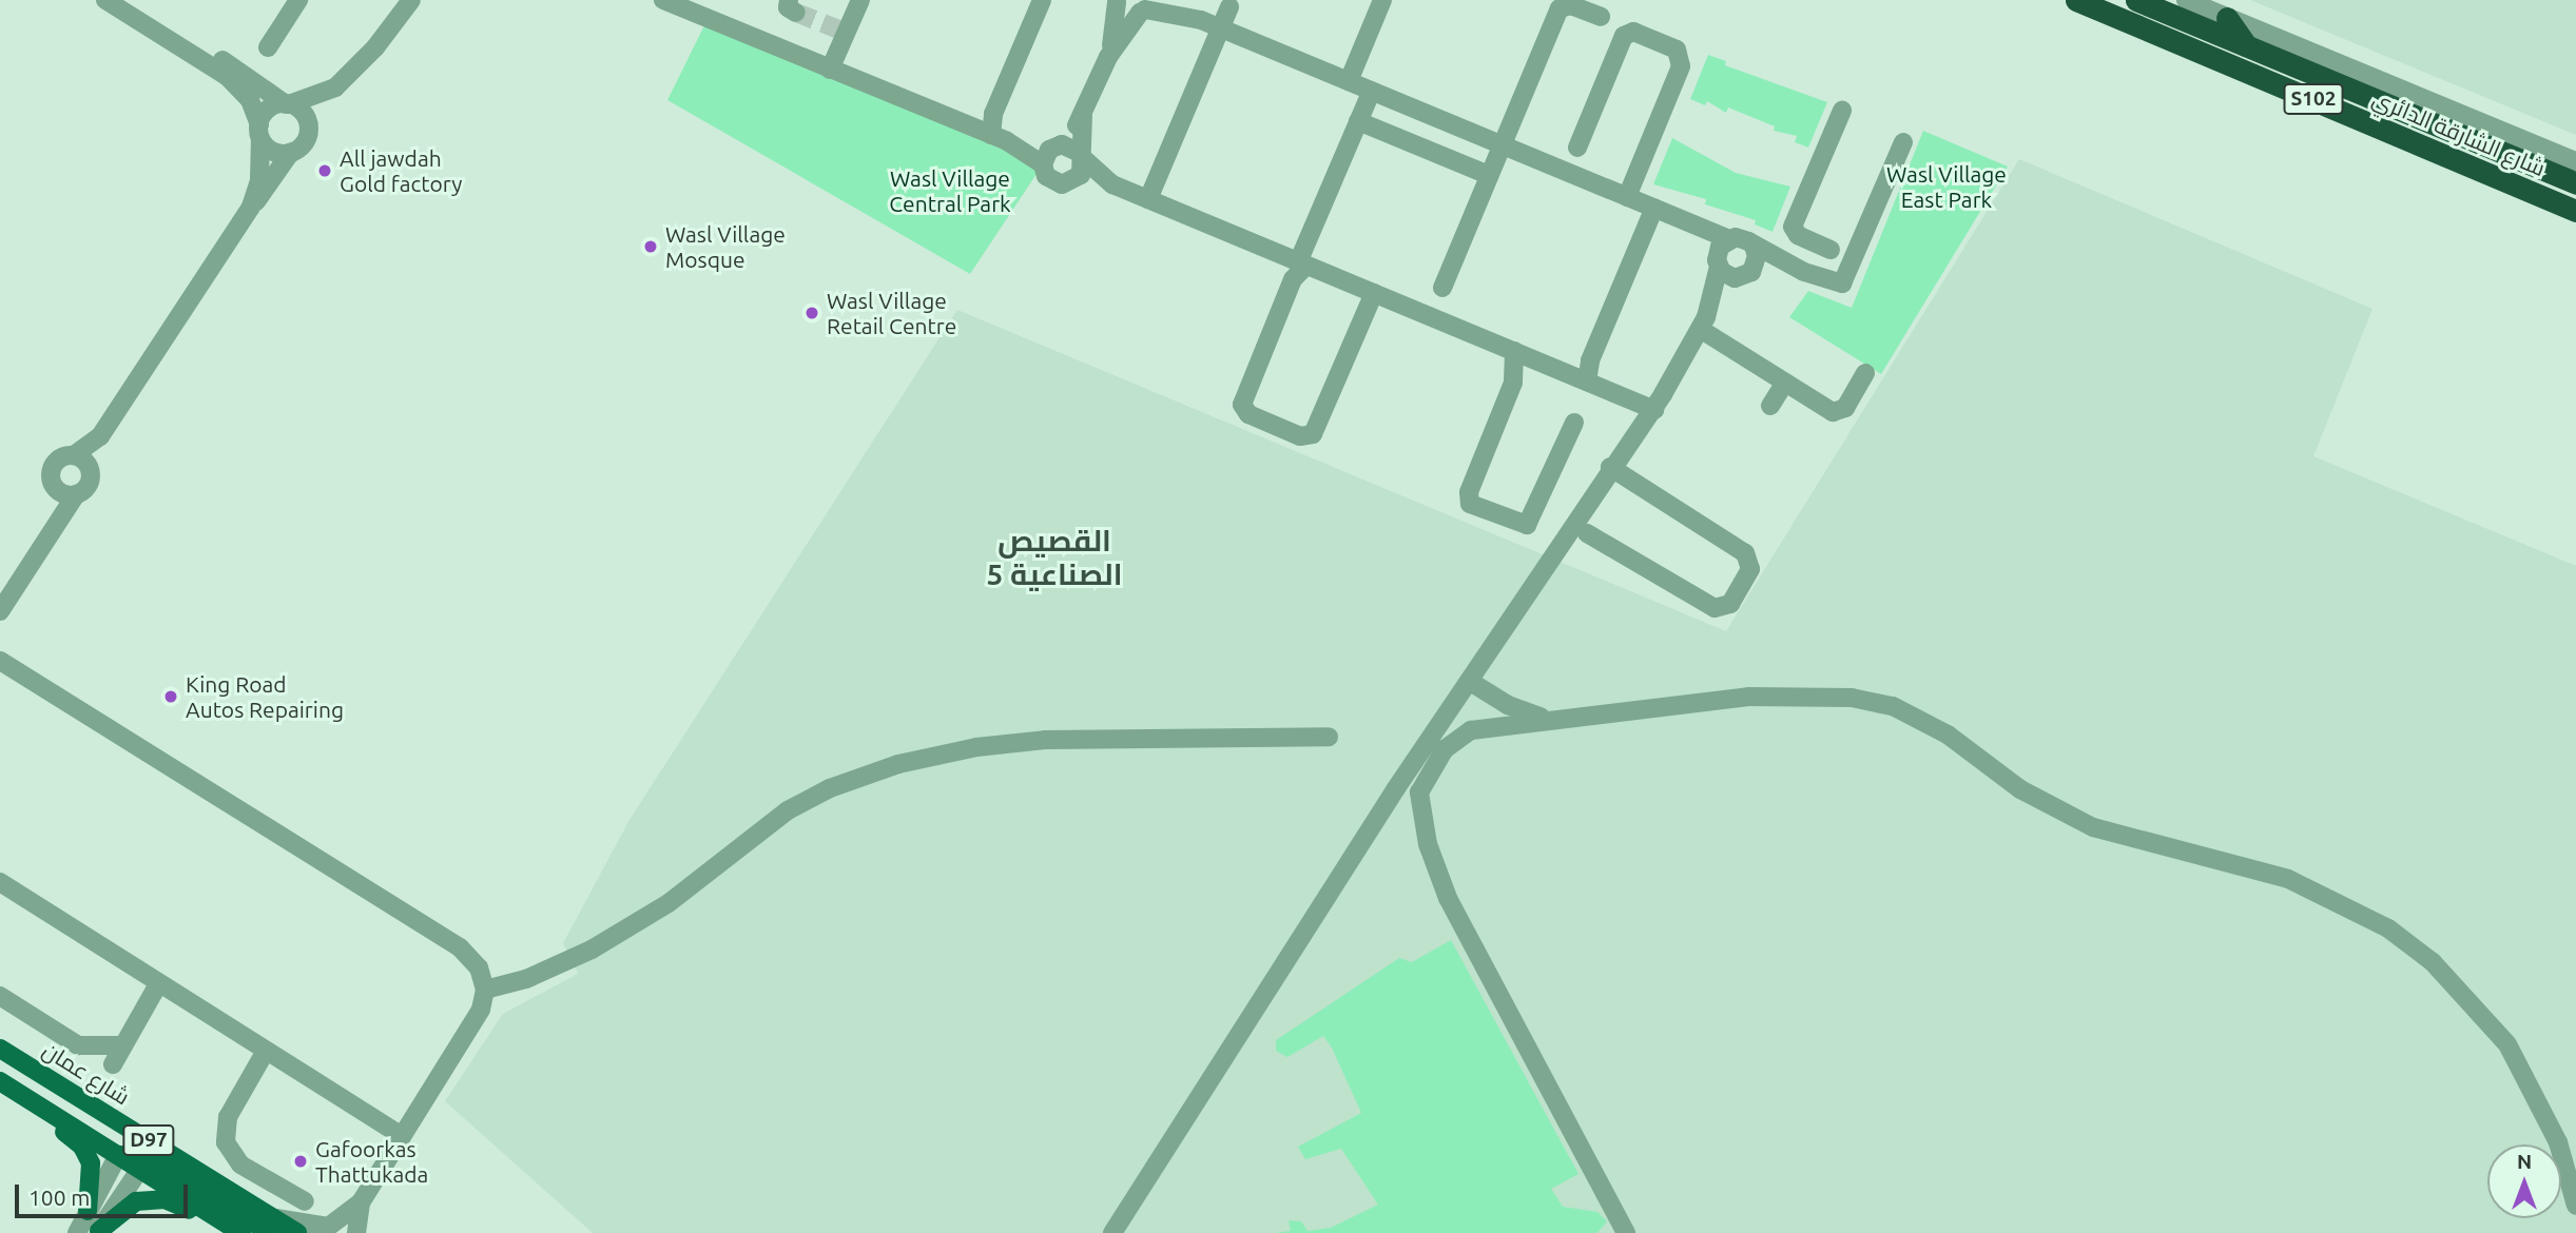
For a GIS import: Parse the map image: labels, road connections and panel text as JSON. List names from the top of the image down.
{
  "streets": {
    "highway": ["S102", "شارع الشارقة الدائري"],
    "main road": ["شارع عمان", "D97"]
  },
  "districts": ["القصيص الصناعية 5"],
  "parks": ["Wasl Village East Park", "Wasl Village Central Park"],
  "places": [
    "All jawdah Gold factory",
    "Wasl Village Mosque",
    "Wasl Village Retail Centre",
    "King Road Autos Repairing",
    "Gafoorkas Thattukada"
  ],
  "scale_bar": "100 m",
  "north": "top"
}
